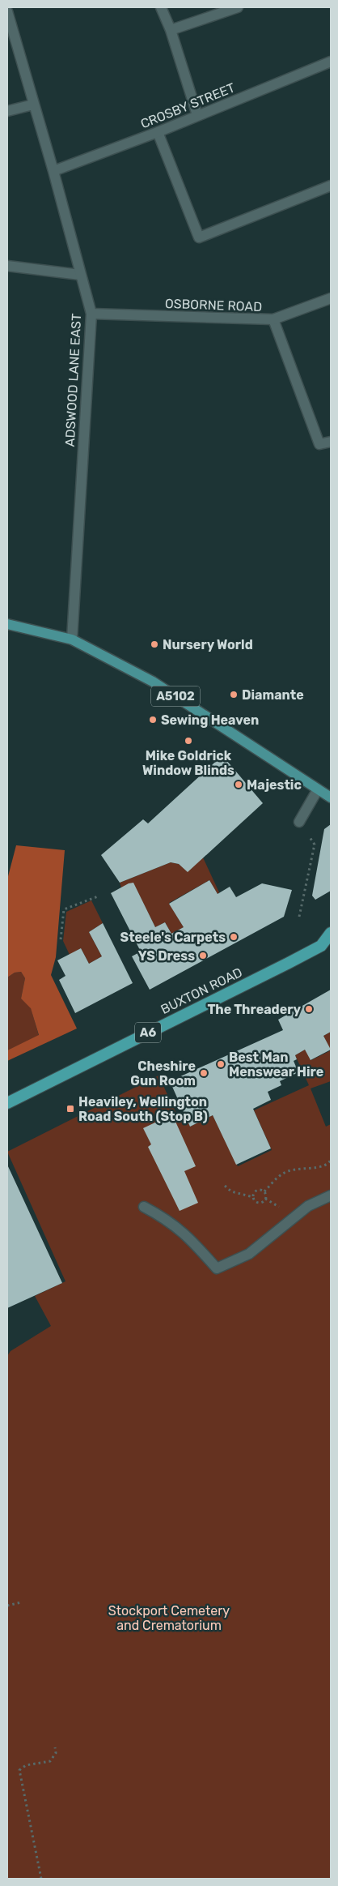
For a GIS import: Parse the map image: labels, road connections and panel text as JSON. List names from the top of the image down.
{
  "streets": {
    "highway": ["BUXTON ROAD", "A6"],
    "main road": ["A5102"],
    "street": ["CROSBY STREET", "OSBORNE ROAD", "ADSWOOD LANE EAST"]
  },
  "crossings": [
    ["CROSBY STREET", "ADSWOOD LANE EAST"],
    ["OSBORNE ROAD", "ADSWOOD LANE EAST"],
    ["ADSWOOD LANE EAST", "A5102"]
  ],
  "parks": ["Stockport Cemetery and Crematorium"],
  "places": {
    "other": [
      "Nursery World",
      "Diamante",
      "Sewing Heaven",
      "Mike Goldrick Window Blinds",
      "Majestic",
      "Steele's Carpets",
      "YS Dress",
      "The Threadery",
      "Best Man Menswear Hire",
      "Cheshire Gun Room"
    ],
    "transit": ["Heaviley, Wellington Road South (Stop B)"]
  }
}
